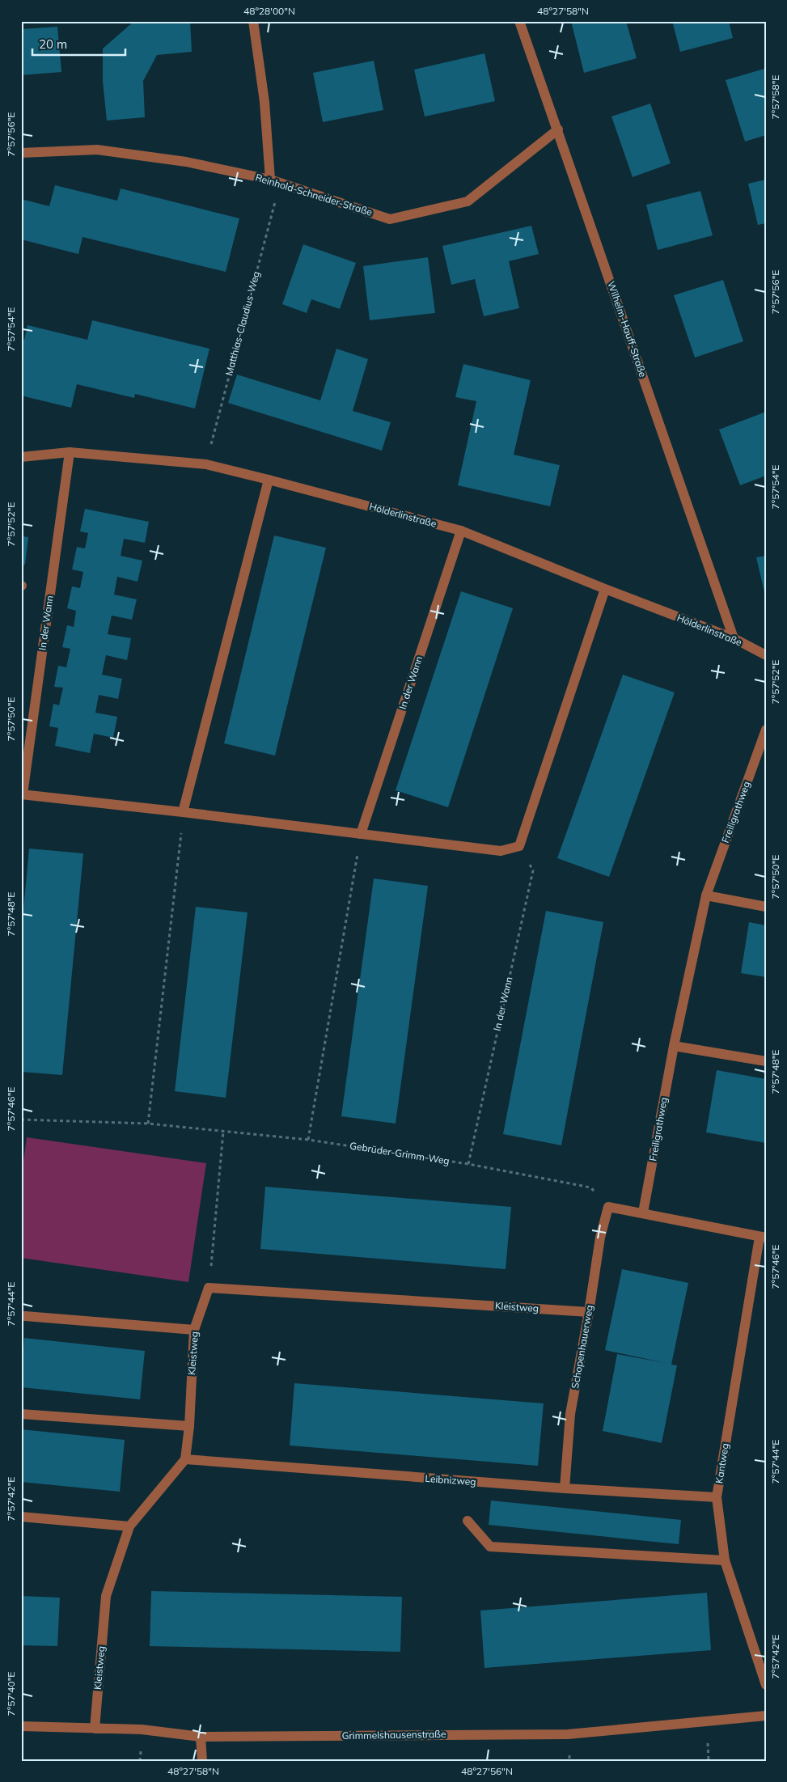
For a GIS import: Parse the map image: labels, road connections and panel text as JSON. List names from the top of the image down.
{
  "streets": {
    "street": [
      "Reinhold-Schneider-Straße",
      "Wilhelm-Hauff-Straße",
      "Hölderlinstraße",
      "In der Wann",
      "Freiligrathweg",
      "Kleistweg",
      "Schopenhauerweg",
      "Kantweg",
      "Leibnizweg",
      "Grimmelshausenstraße"
    ],
    "path": ["Matthias-Claudius-Weg", "Gebrüder-Grimm-Weg"]
  },
  "crossings": [
    ["Reinhold-Schneider-Straße", "Matthias-Claudius-Weg"],
    ["Reinhold-Schneider-Straße", "Wilhelm-Hauff-Straße"],
    ["Matthias-Claudius-Weg", "Hölderlinstraße"],
    ["Wilhelm-Hauff-Straße", "Hölderlinstraße"],
    ["Hölderlinstraße", "In der Wann"],
    ["In der Wann", "Gebrüder-Grimm-Weg"],
    ["Gebrüder-Grimm-Weg", "Schopenhauerweg"],
    ["Kleistweg", "Schopenhauerweg"],
    ["Kleistweg", "Leibnizweg"],
    ["Kleistweg", "Grimmelshausenstraße"],
    ["Schopenhauerweg", "Leibnizweg"],
    ["Kantweg", "Leibnizweg"]
  ],
  "scale_bar": "20 m",
  "coordinates": [
    "48°28'00\"N",
    "48°27'58\"N",
    "7°57'58\"E",
    "7°57'56\"E",
    "7°57'54\"E",
    "7°57'52\"E",
    "7°57'50\"E",
    "7°57'48\"E",
    "7°57'46\"E",
    "7°57'44\"E",
    "7°57'42\"E",
    "7°57'40\"E",
    "48°27'56\"N"
  ]
}
